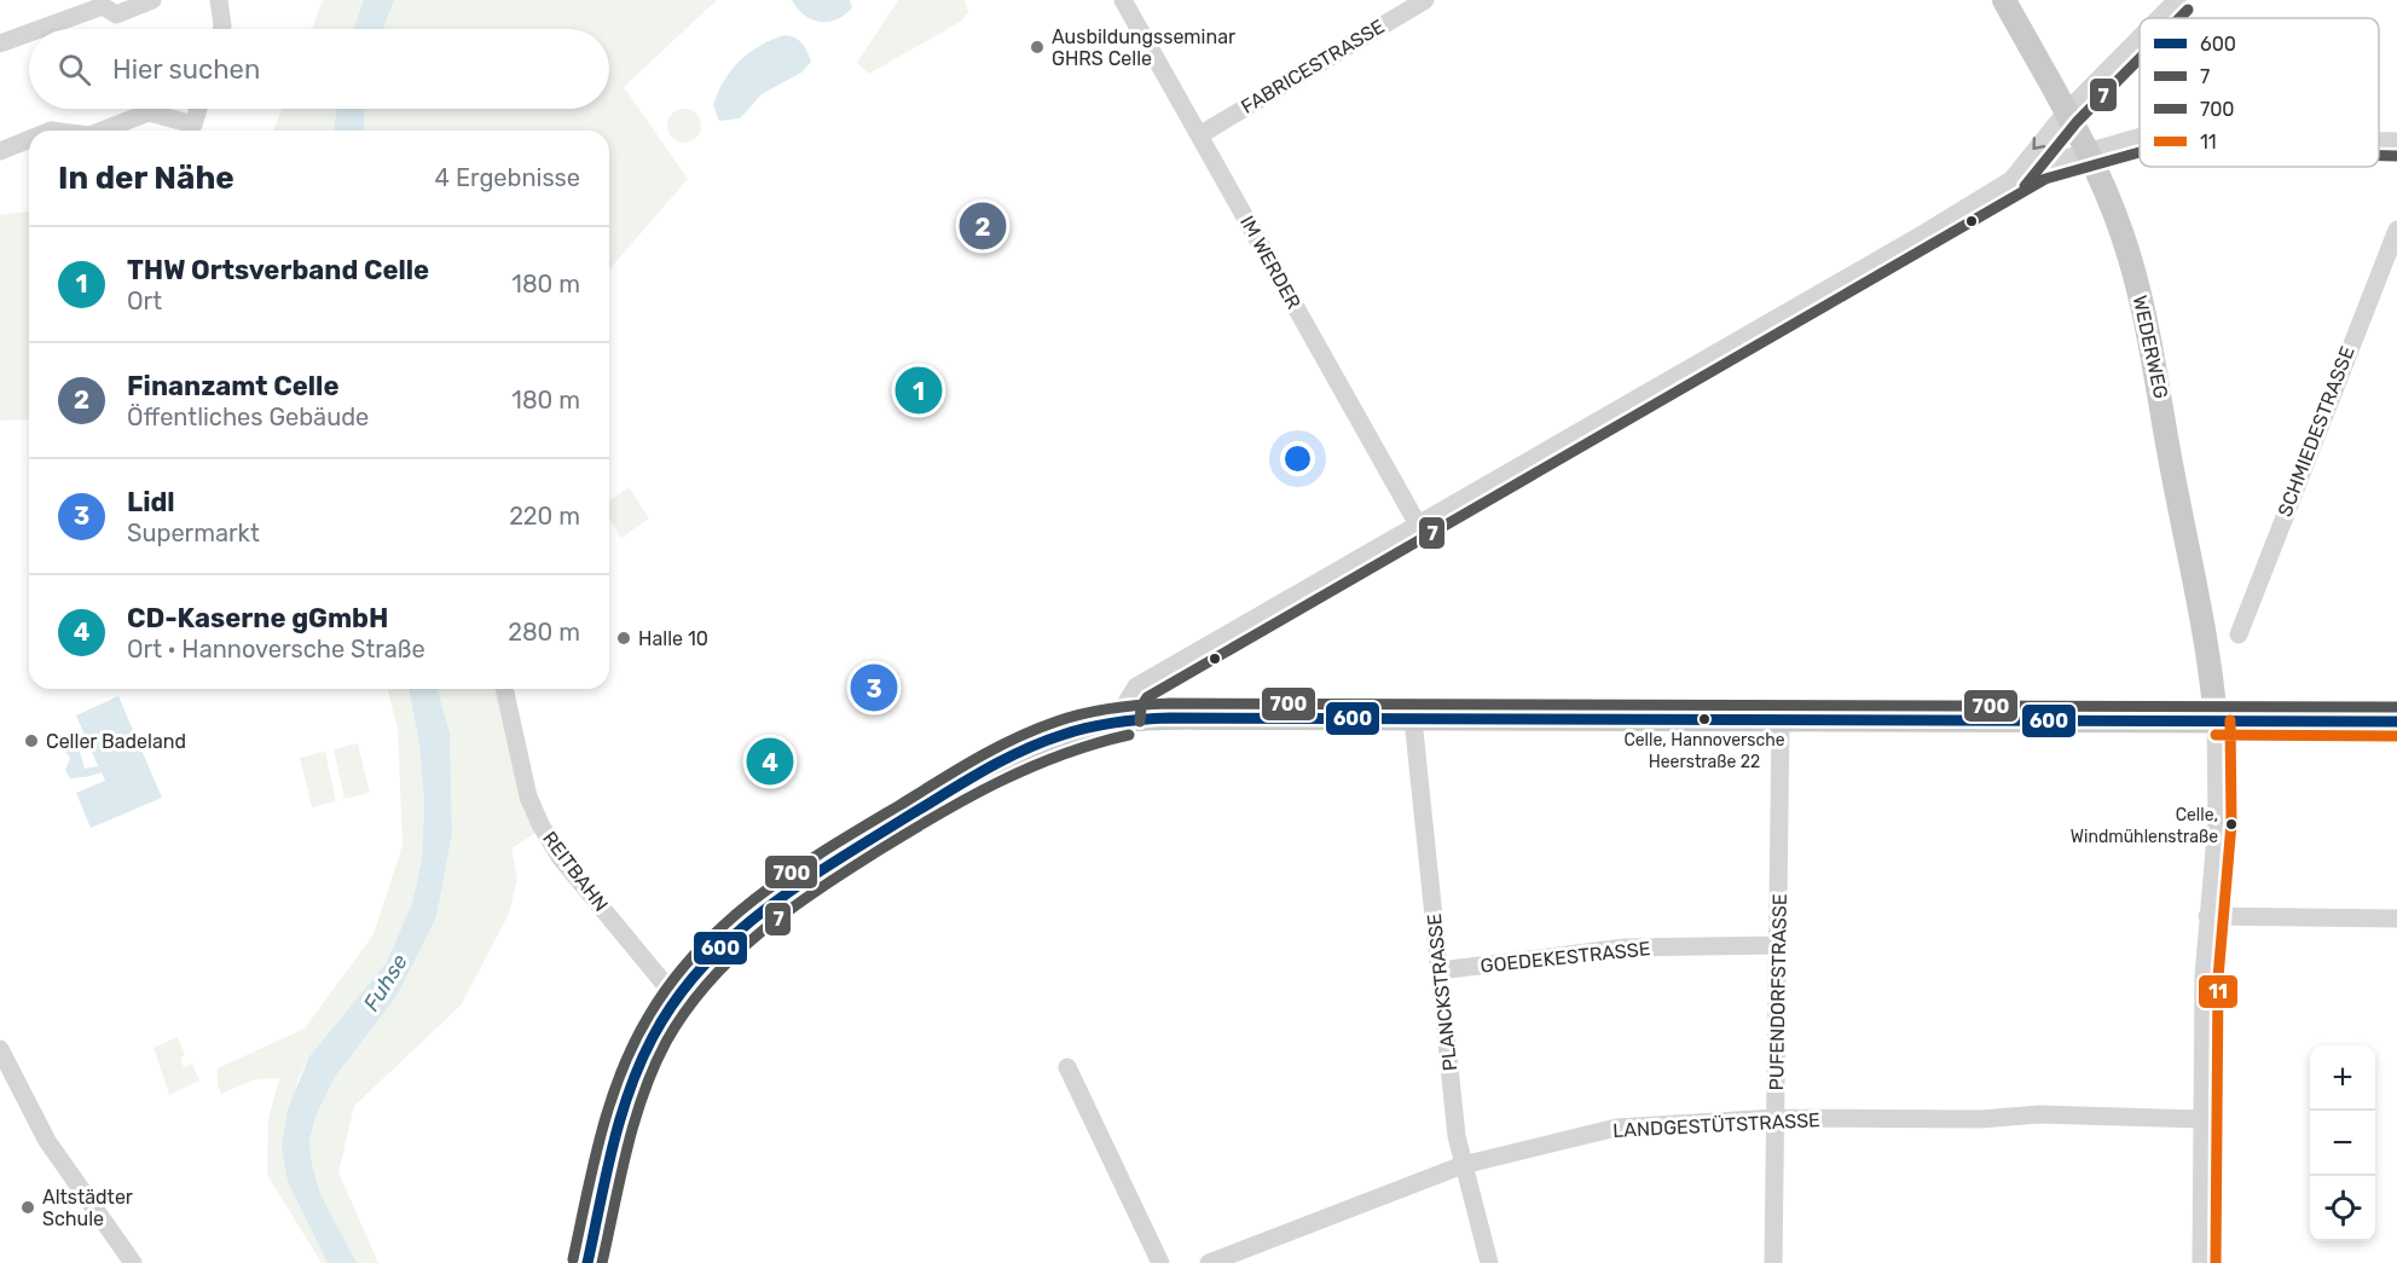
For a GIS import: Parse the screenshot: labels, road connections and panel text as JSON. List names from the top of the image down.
{
  "streets": {
    "main road": ["WEDERWEG"],
    "street": [
      "FABRICESTRASSE",
      "IM WERDER",
      "SCHMIEDESTRASSE",
      "REITBAHN",
      "GOEDEKESTRASSE",
      "PLANCKSTRASSE",
      "PUFENDORFSTRASSE",
      "LANDGESTÜTSTRASSE"
    ]
  },
  "crossings": [
    ["FABRICESTRASSE", "IM WERDER"],
    ["GOEDEKESTRASSE", "PLANCKSTRASSE"],
    ["GOEDEKESTRASSE", "PUFENDORFSTRASSE"],
    ["PLANCKSTRASSE", "LANDGESTÜTSTRASSE"],
    ["PUFENDORFSTRASSE", "LANDGESTÜTSTRASSE"]
  ],
  "water": ["Fuhse"],
  "places": [
    "Ausbildungsseminar GHRS Celle",
    "Halle 10",
    "Celle, Hannoversche Heerstraße 22",
    "Celler Badeland",
    "Celle, Windmühlenstraße",
    "Altstädter Schule"
  ],
  "lines": [
    "transit line 7",
    "transit line 700",
    "transit line 600",
    "transit line 11"
  ],
  "legend": [
    "600",
    "7",
    "700",
    "11"
  ],
  "page": {
    "search": "Hier suchen",
    "heading": ["In der Nähe", "4 Ergebnisse"],
    "pins": [
      "2",
      "1",
      "3",
      "4"
    ],
    "list": [
      {
        "mark": "1",
        "name": "THW Ortsverband Celle",
        "note": "Ort",
        "value": "180 m"
      },
      {
        "mark": "2",
        "name": "Finanzamt Celle",
        "note": "Öffentliches Gebäude",
        "value": "180 m"
      },
      {
        "mark": "3",
        "name": "Lidl",
        "note": "Supermarkt",
        "value": "220 m"
      },
      {
        "mark": "4",
        "name": "CD-Kaserne gGmbH",
        "note": "Ort · Hannoversche Straße",
        "value": "280 m"
      }
    ],
    "map_buttons": ["+", "−"]
  }
}
